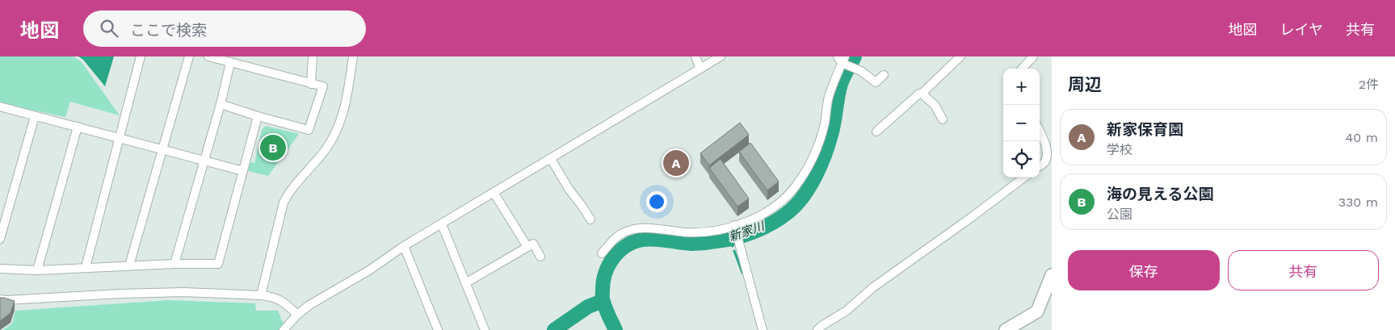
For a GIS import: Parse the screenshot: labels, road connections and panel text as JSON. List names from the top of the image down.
{
  "water": ["新家川"],
  "page": {
    "header": "地図",
    "search": "ここで検索",
    "nav": ["地図", "レイヤ", "共有"],
    "heading": ["周辺", "2件"],
    "map_buttons": ["+", "−"],
    "list": [
      {
        "mark": "A",
        "name": "新家保育園",
        "note": "学校",
        "value": "40 m"
      },
      {
        "mark": "B",
        "name": "海の見える公園",
        "note": "公園",
        "value": "330 m"
      }
    ],
    "pins": ["B", "A"],
    "buttons": ["保存", "共有"]
  }
}
